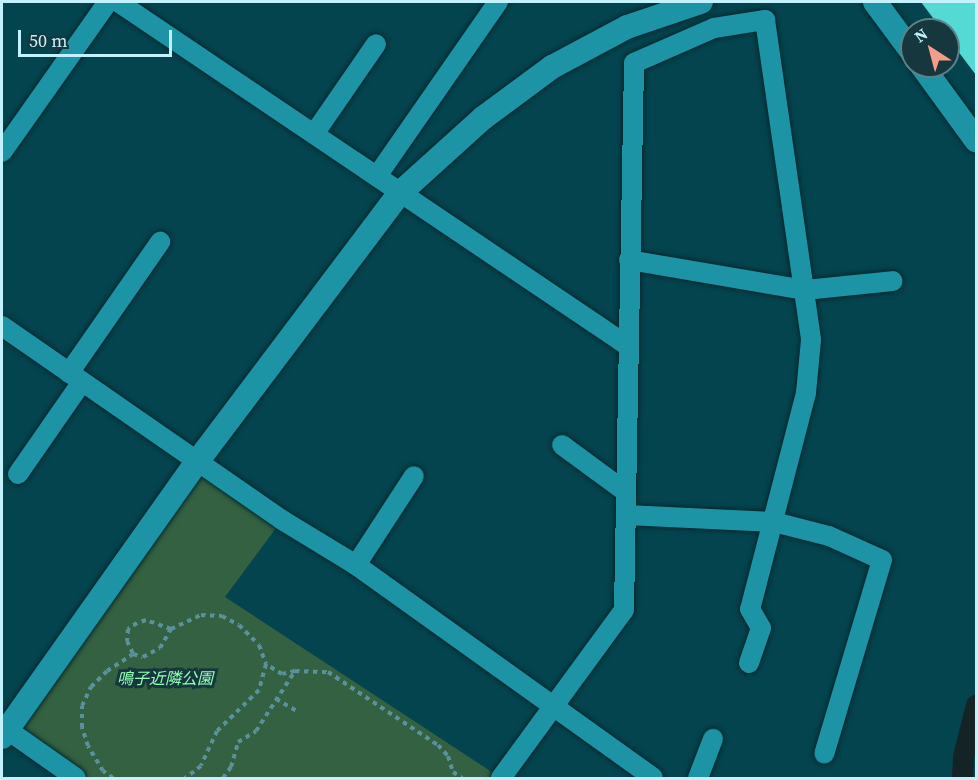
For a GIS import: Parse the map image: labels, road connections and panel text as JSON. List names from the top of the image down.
{
  "parks": ["鳴子近隣公園"],
  "scale_bar": "50 m",
  "north": "top left"
}
